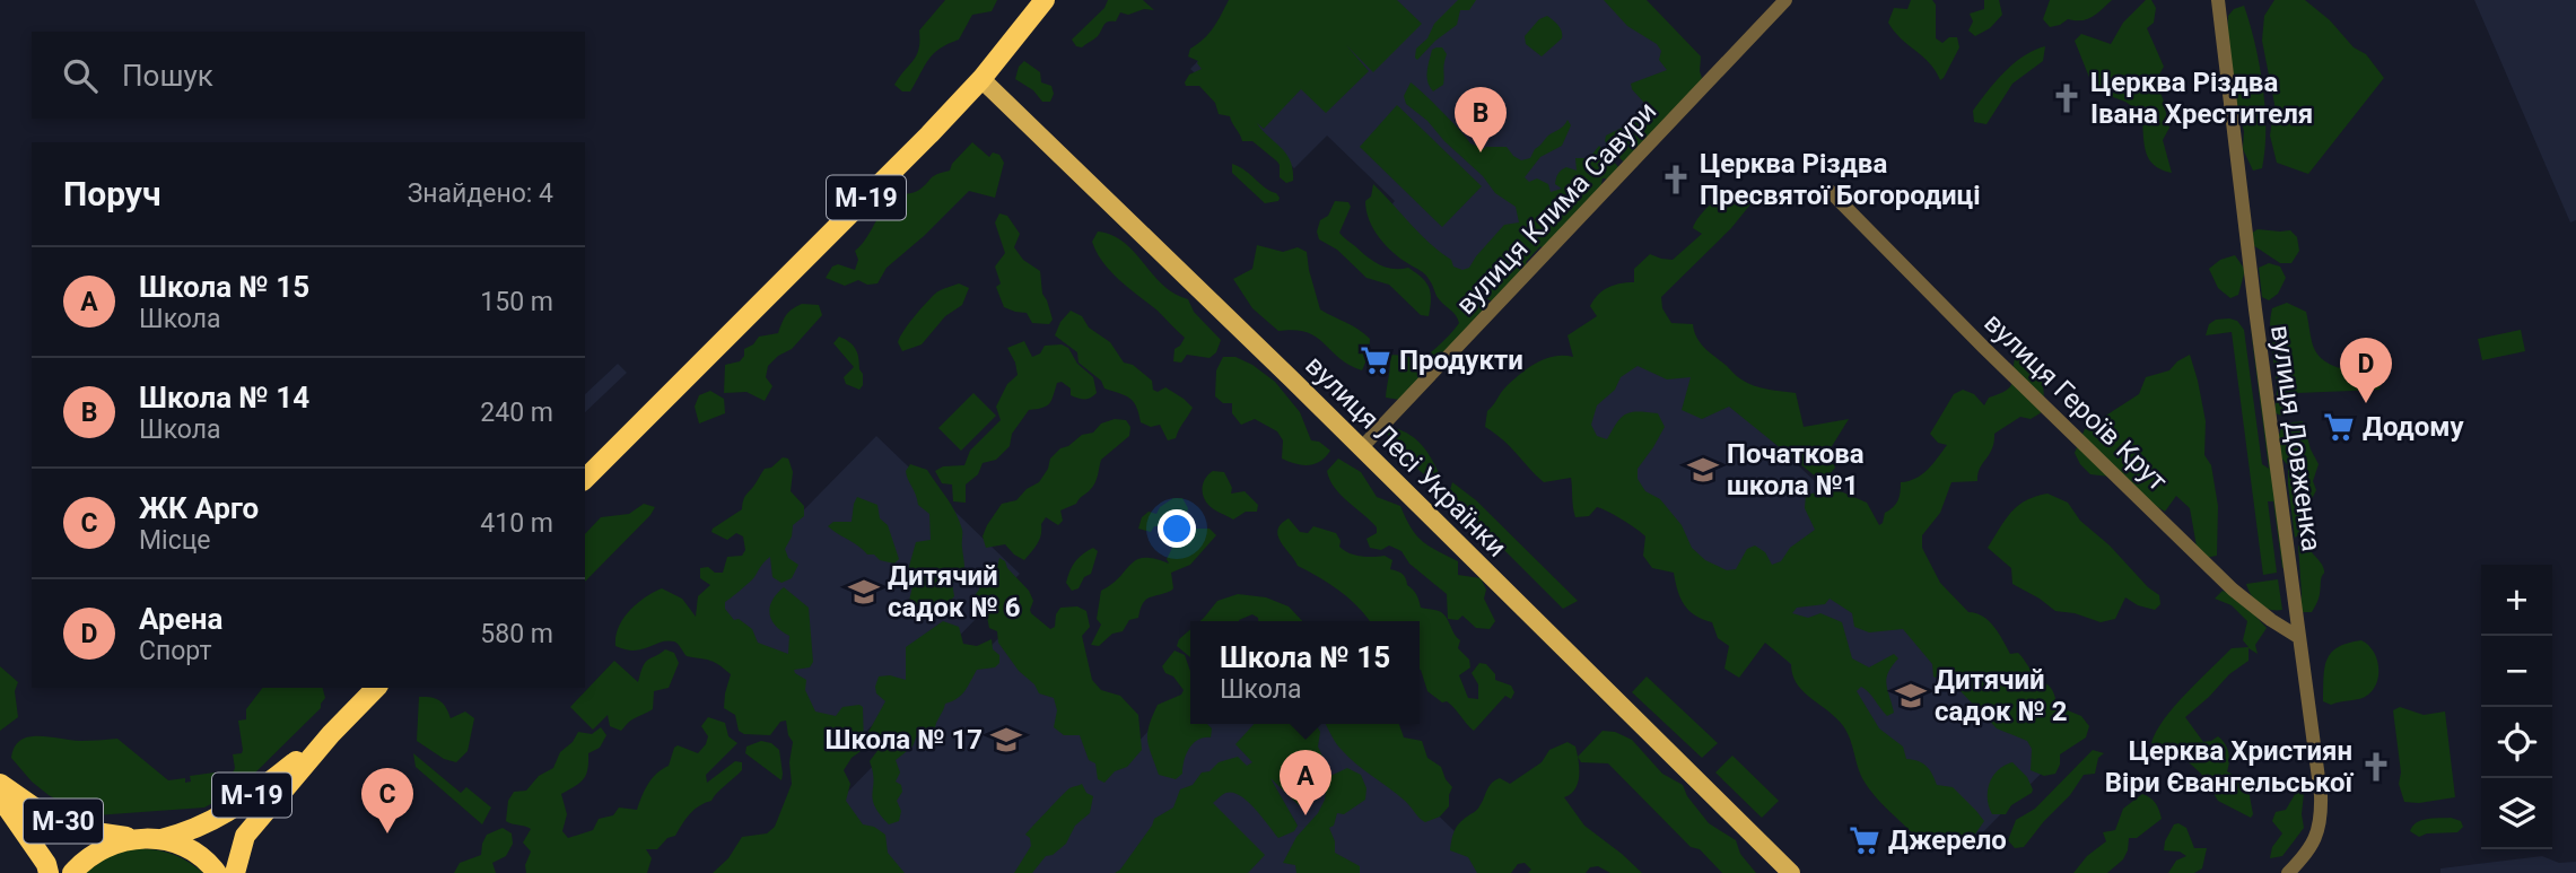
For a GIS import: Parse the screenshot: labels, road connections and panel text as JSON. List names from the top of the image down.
{
  "streets": {
    "highway": ["М-19", "М-30"],
    "main road": ["вулиця Лесі Українки"],
    "street": ["вулиця Клима Савури", "вулиця Героїв Крут", "вулиця Довженка"]
  },
  "crossings": [
    ["М-19", "вулиця Лесі Українки"],
    ["М-19", "М-30"],
    ["вулиця Клима Савури", "вулиця Лесі Українки"],
    ["вулиця Героїв Крут", "вулиця Довженка"]
  ],
  "places": {
    "church": ["Церква Різдва Івана Хрестителя", "Церква Різдва Пресвятої Богородиці", "Церква Християн Віри Євангельської"],
    "supermarket": ["Продукти", "Додому", "Джерело"],
    "school or university": [
      "Початкова школа №1",
      "Дитячий садок № 6",
      "Дитячий садок № 2",
      "Школа № 17"
    ]
  },
  "page": {
    "search": "Пошук",
    "pins": [
      "B",
      "D",
      "A",
      "C"
    ],
    "heading": ["Поруч", "Знайдено: 4"],
    "list": [
      {
        "mark": "A",
        "name": "Школа № 15",
        "note": "Школа",
        "value": "150 m"
      },
      {
        "mark": "B",
        "name": "Школа № 14",
        "note": "Школа",
        "value": "240 m"
      },
      {
        "mark": "C",
        "name": "ЖК Арго",
        "note": "Місце",
        "value": "410 m"
      },
      {
        "mark": "D",
        "name": "Арена",
        "note": "Спорт",
        "value": "580 m"
      }
    ],
    "map_buttons": ["+", "−"],
    "popup": ["Школа № 15", "Школа"]
  }
}
